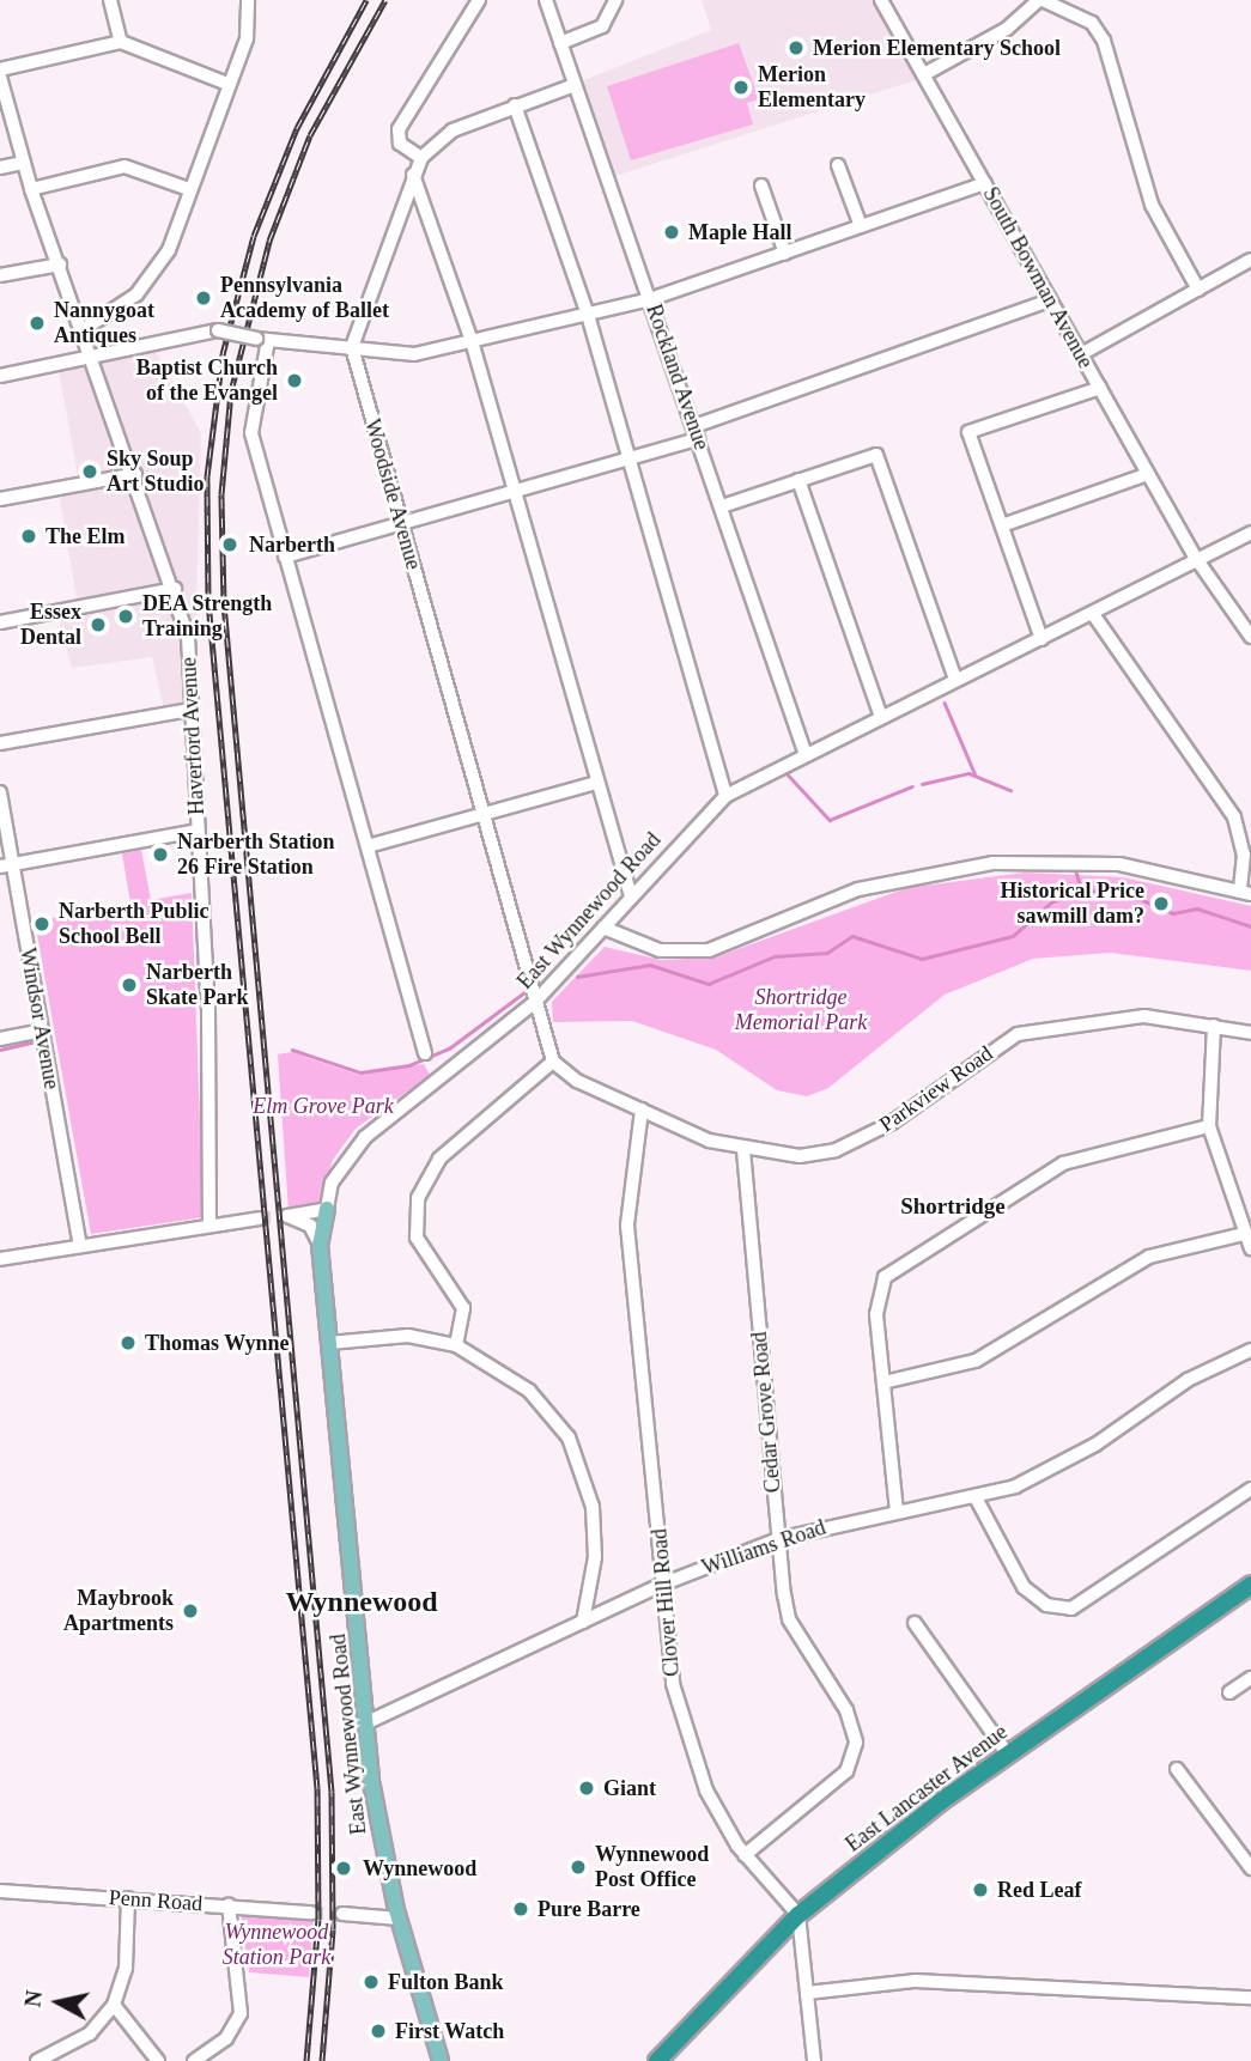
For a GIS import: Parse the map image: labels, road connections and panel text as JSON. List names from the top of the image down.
{
  "streets": {
    "highway": ["East Lancaster Avenue"],
    "main road": ["East Wynnewood Road"],
    "street": [
      "South Bowman Avenue",
      "Rockland Avenue",
      "Woodside Avenue",
      "Haverford Avenue",
      "Windsor Avenue",
      "Parkview Road",
      "Cedar Grove Road",
      "Williams Road",
      "Clover Hill Road",
      "Penn Road"
    ]
  },
  "crossings": [
    ["South Bowman Avenue", "East Wynnewood Road"],
    ["Rockland Avenue", "East Wynnewood Road"],
    ["Woodside Avenue", "East Wynnewood Road"],
    ["East Wynnewood Road", "Williams Road"],
    ["Parkview Road", "Cedar Grove Road"],
    ["Parkview Road", "Clover Hill Road"],
    ["Cedar Grove Road", "Williams Road"],
    ["Cedar Grove Road", "Clover Hill Road"],
    ["Williams Road", "Clover Hill Road"],
    ["Clover Hill Road", "East Lancaster Avenue"]
  ],
  "districts": ["Shortridge", "Wynnewood"],
  "parks": ["Shortridge Memorial Park", "Elm Grove Park", "Wynnewood Station Park"],
  "places": [
    "Merion Elementary School",
    "Merion Elementary",
    "Maple Hall",
    "Pennsylvania Academy of Ballet",
    "Nannygoat Antiques",
    "Baptist Church of the Evangel",
    "Sky Soup Art Studio",
    "The Elm",
    "Narberth",
    "DEA Strength Training",
    "Essex Dental",
    "Narberth Station 26 Fire Station",
    "Historical Price sawmill dam?",
    "Narberth Public School Bell",
    "Narberth Skate Park",
    "Thomas Wynne",
    "Maybrook Apartments",
    "Giant",
    "Wynnewood Post Office",
    "Wynnewood",
    "Red Leaf",
    "Pure Barre",
    "Fulton Bank",
    "First Watch"
  ],
  "north": "left"
}
